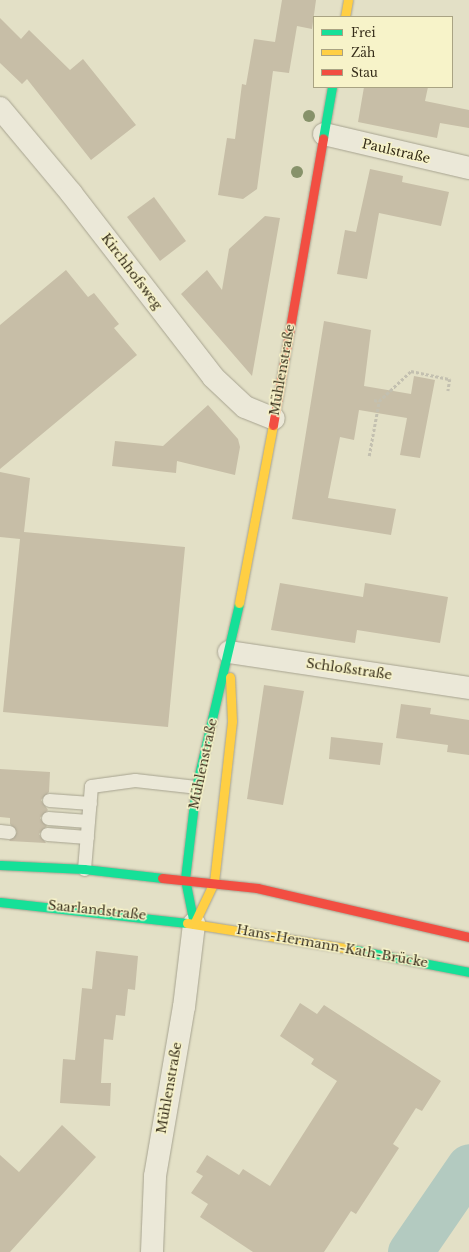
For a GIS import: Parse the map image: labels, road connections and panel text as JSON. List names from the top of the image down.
{
  "streets": {
    "main road": ["Mühlenstraße", "Saarlandstraße", "Hans-Hermann-Kath-Brücke"],
    "street": ["Paulstraße", "Kirchhofsweg", "Schloßstraße"]
  },
  "crossings": [
    ["Paulstraße", "Mühlenstraße"],
    ["Kirchhofsweg", "Mühlenstraße"],
    ["Mühlenstraße", "Schloßstraße"],
    ["Mühlenstraße", "Saarlandstraße"],
    ["Mühlenstraße", "Hans-Hermann-Kath-Brücke"],
    ["Saarlandstraße", "Hans-Hermann-Kath-Brücke"]
  ],
  "legend": ["Frei", "Zäh", "Stau"]
}
